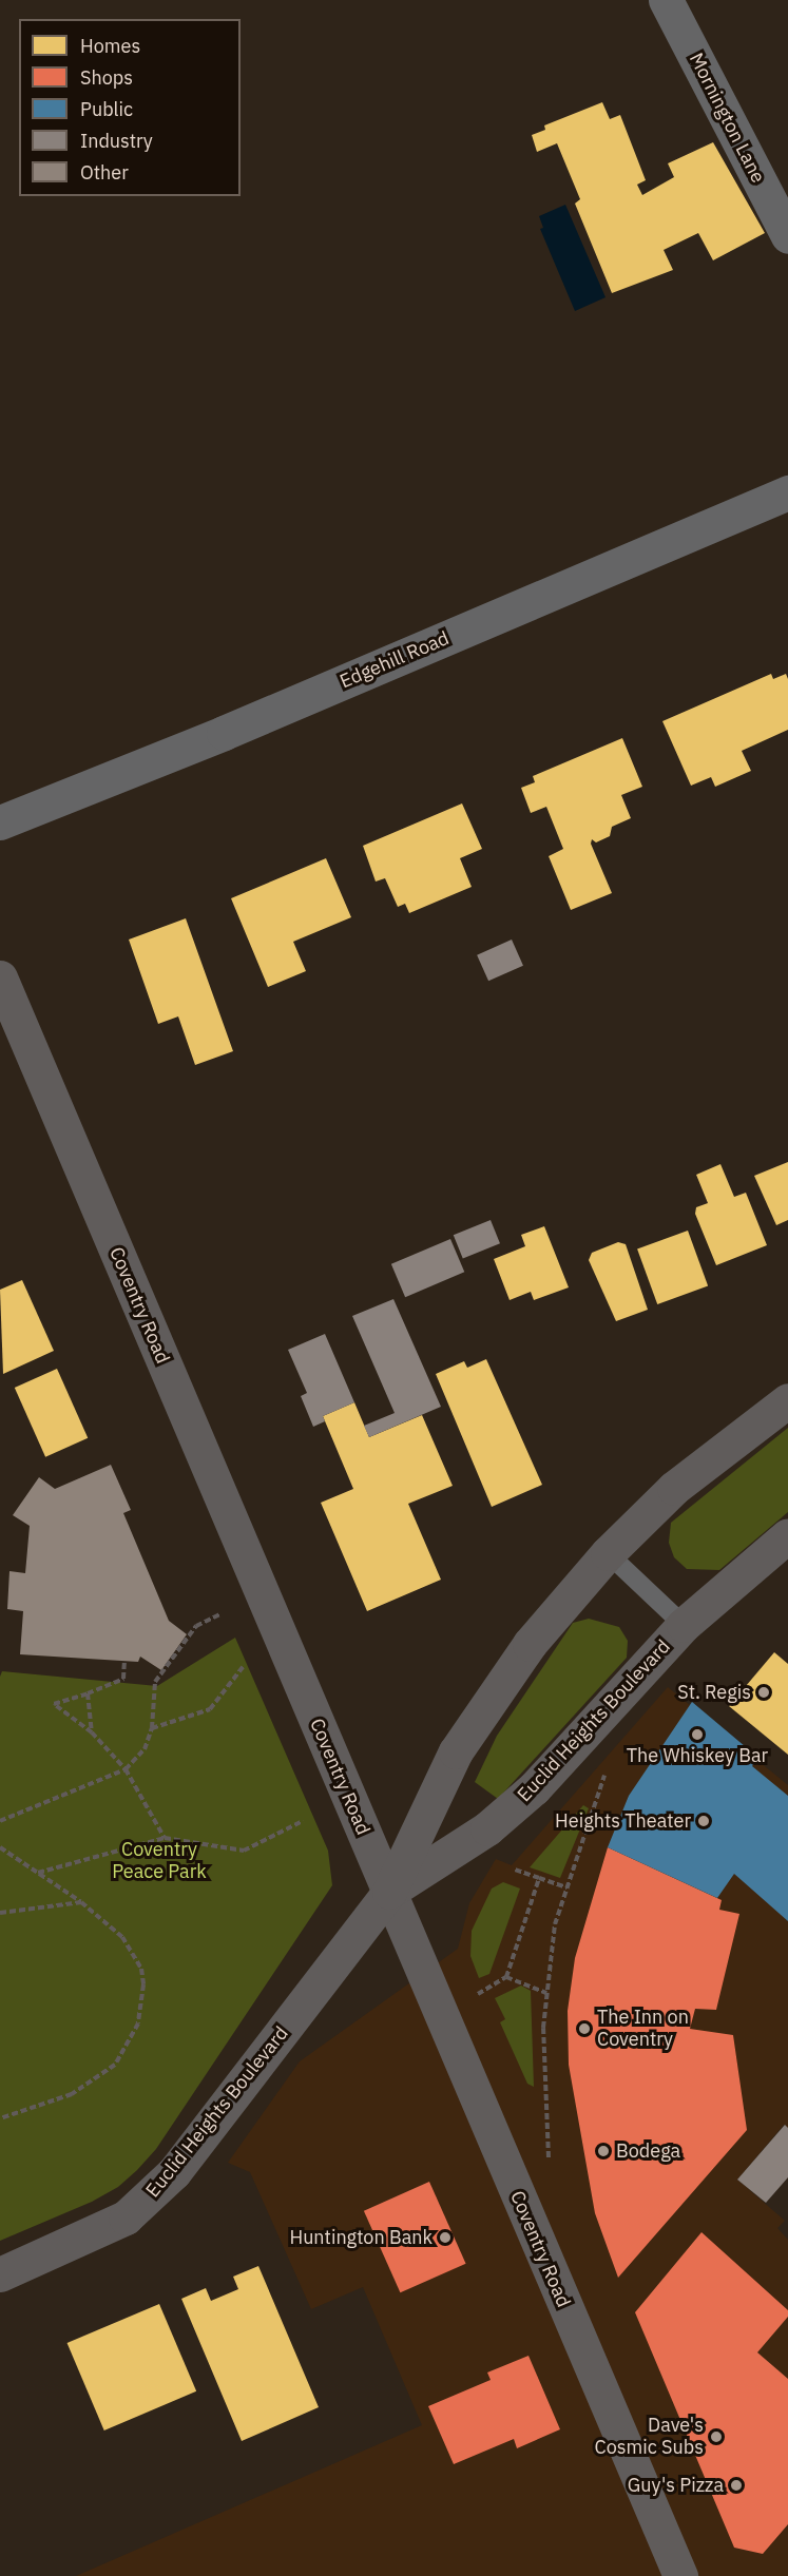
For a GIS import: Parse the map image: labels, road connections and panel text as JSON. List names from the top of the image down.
{
  "streets": {
    "main road": ["Coventry Road", "Euclid Heights Boulevard"],
    "street": ["Mornington Lane", "Edgehill Road"]
  },
  "crossings": [
    ["Coventry Road", "Euclid Heights Boulevard"]
  ],
  "parks": ["Coventry Peace Park"],
  "places": [
    "St. Regis",
    "The Whiskey Bar",
    "Heights Theater",
    "The Inn on Coventry",
    "Bodega",
    "Huntington Bank",
    "Dave's Cosmic Subs",
    "Guy's Pizza"
  ],
  "legend": [
    "Homes",
    "Shops",
    "Public",
    "Industry",
    "Other"
  ]
}
